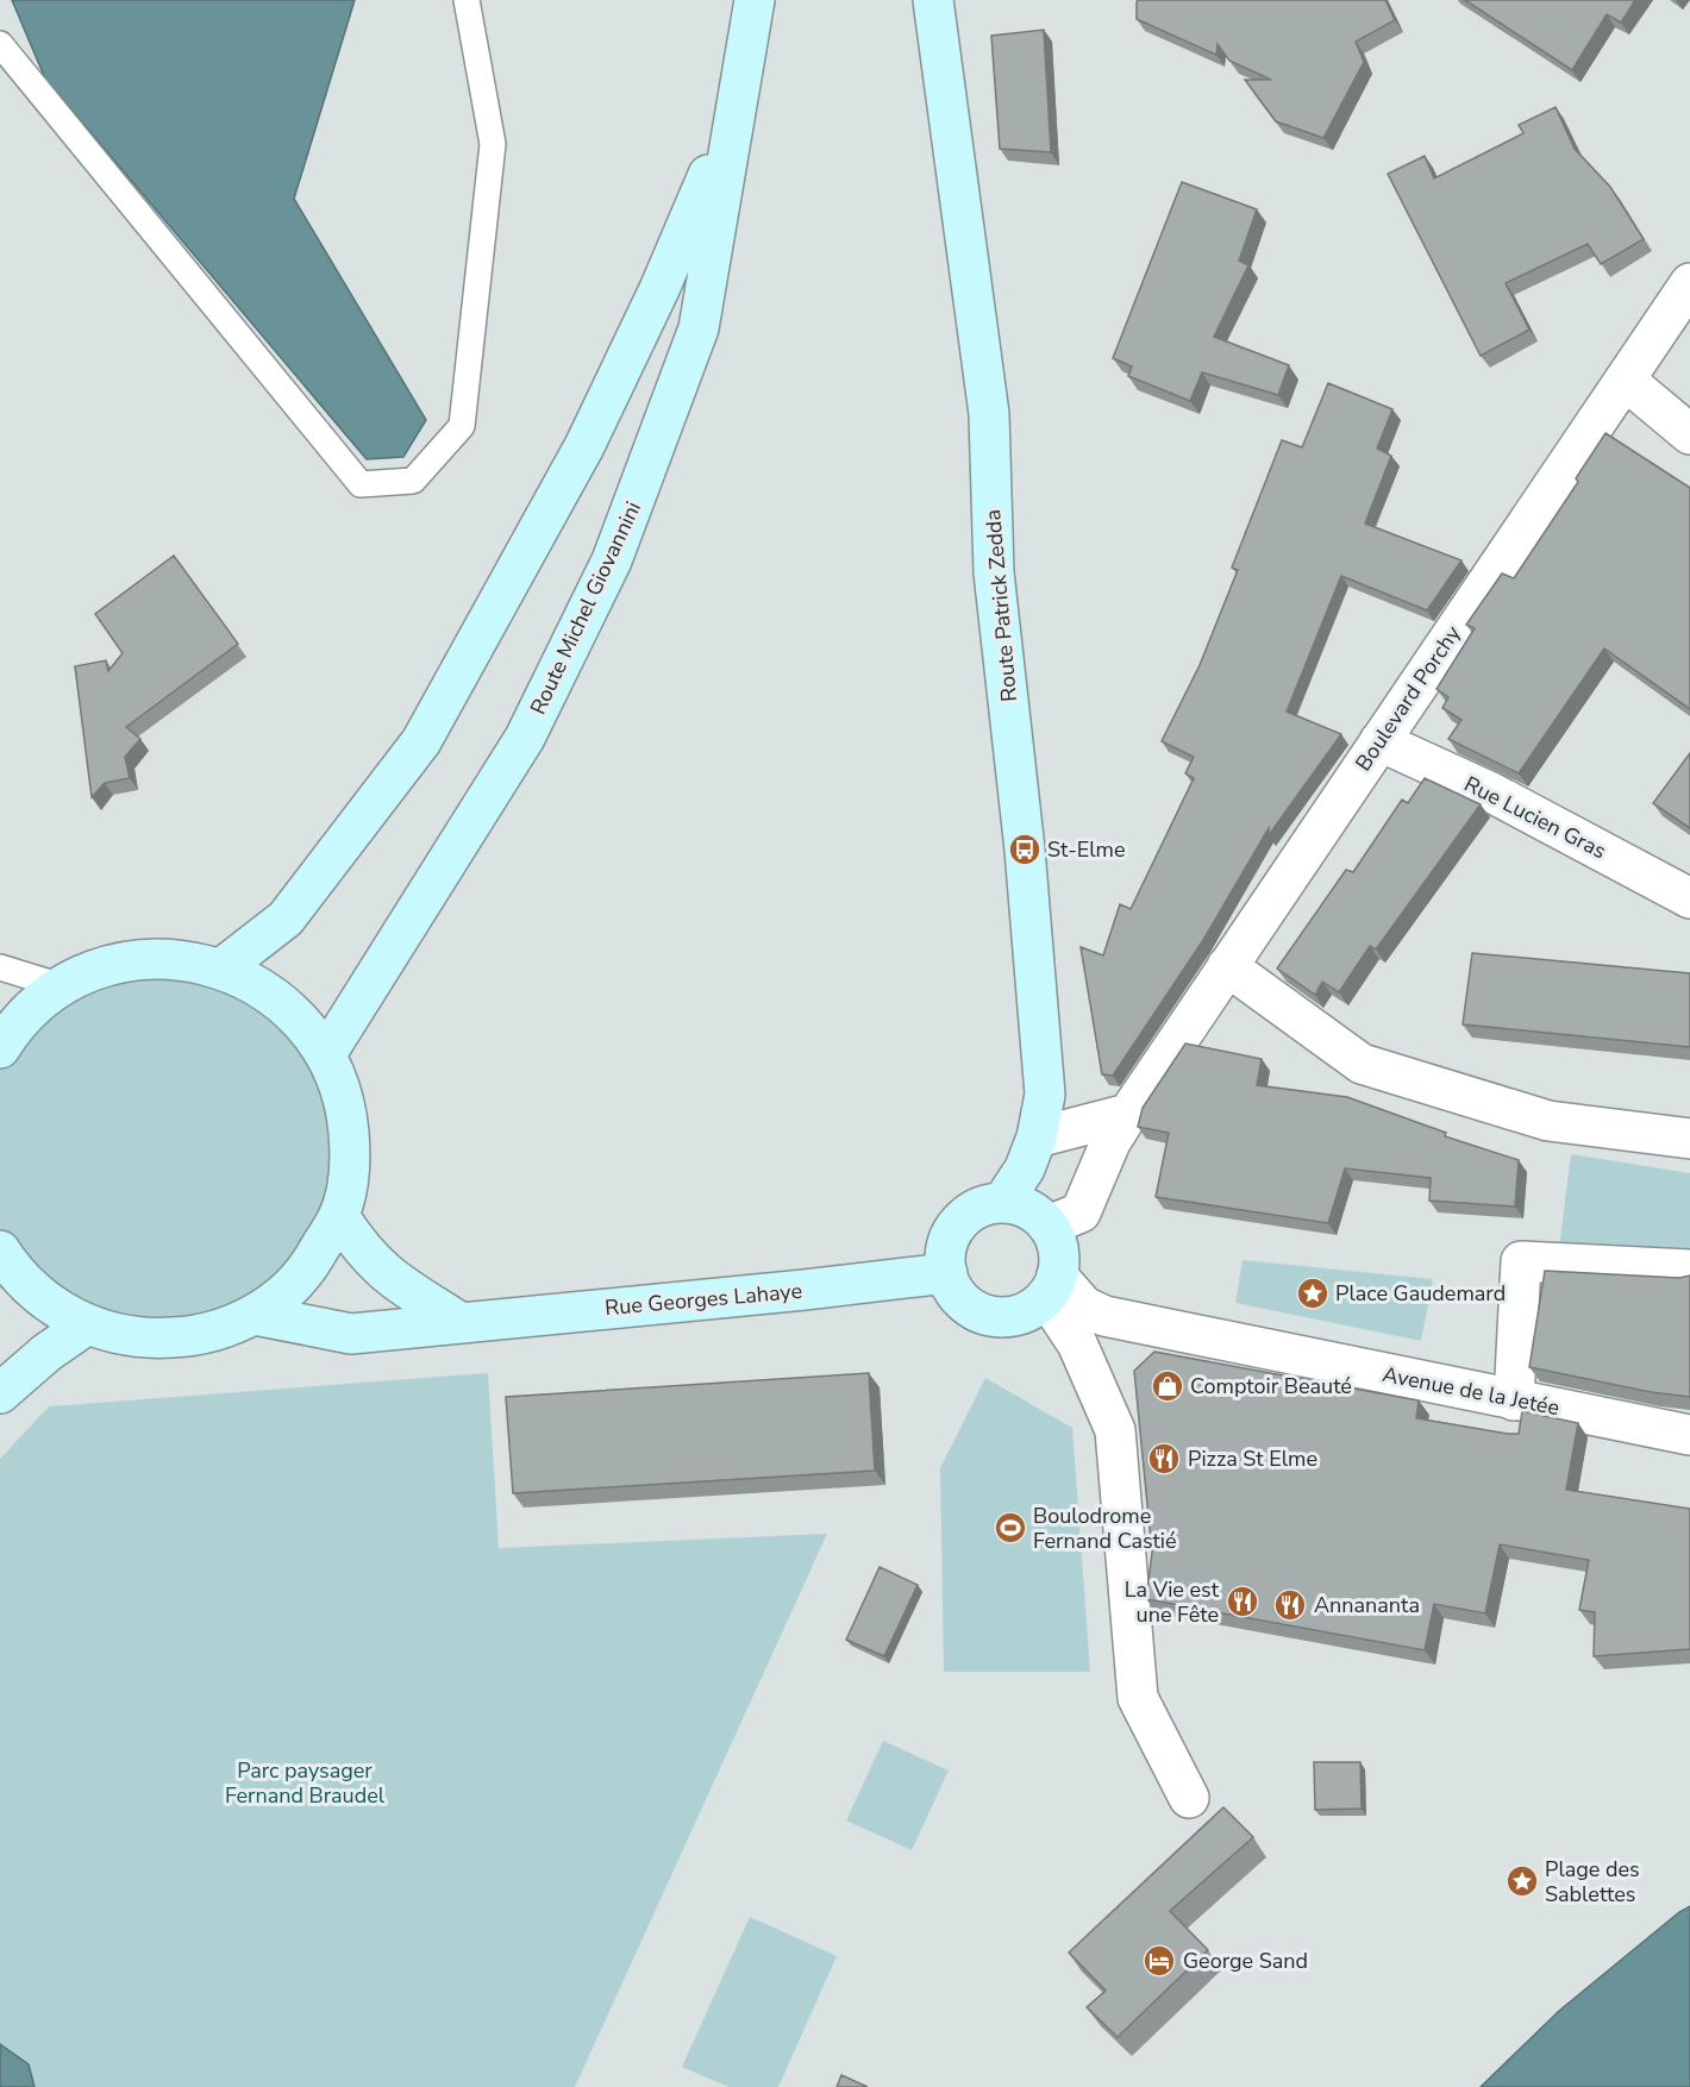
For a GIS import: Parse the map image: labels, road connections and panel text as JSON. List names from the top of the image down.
{
  "streets": {
    "main road": ["Route Patrick Zedda", "Route Michel Giovannini", "Rue Georges Lahaye"],
    "street": ["Boulevard Porchy", "Rue Lucien Gras", "Avenue de la Jetée"]
  },
  "crossings": [
    ["Route Patrick Zedda", "Boulevard Porchy"],
    ["Route Patrick Zedda", "Rue Georges Lahaye"],
    ["Route Patrick Zedda", "Avenue de la Jetée"],
    ["Boulevard Porchy", "Rue Lucien Gras"],
    ["Boulevard Porchy", "Rue Georges Lahaye"],
    ["Boulevard Porchy", "Avenue de la Jetée"],
    ["Rue Georges Lahaye", "Avenue de la Jetée"]
  ],
  "parks": ["Parc paysager Fernand Braudel"],
  "places": {
    "bus stop": ["St-Elme"],
    "place": ["Place Gaudemard", "Plage des Sablettes"],
    "shop": ["Comptoir Beauté"],
    "restaurant": ["Pizza St Elme", "La Vie est une Fête", "Annananta"],
    "sports": ["Boulodrome Fernand Castié"],
    "hotel": ["George Sand"]
  }
}
